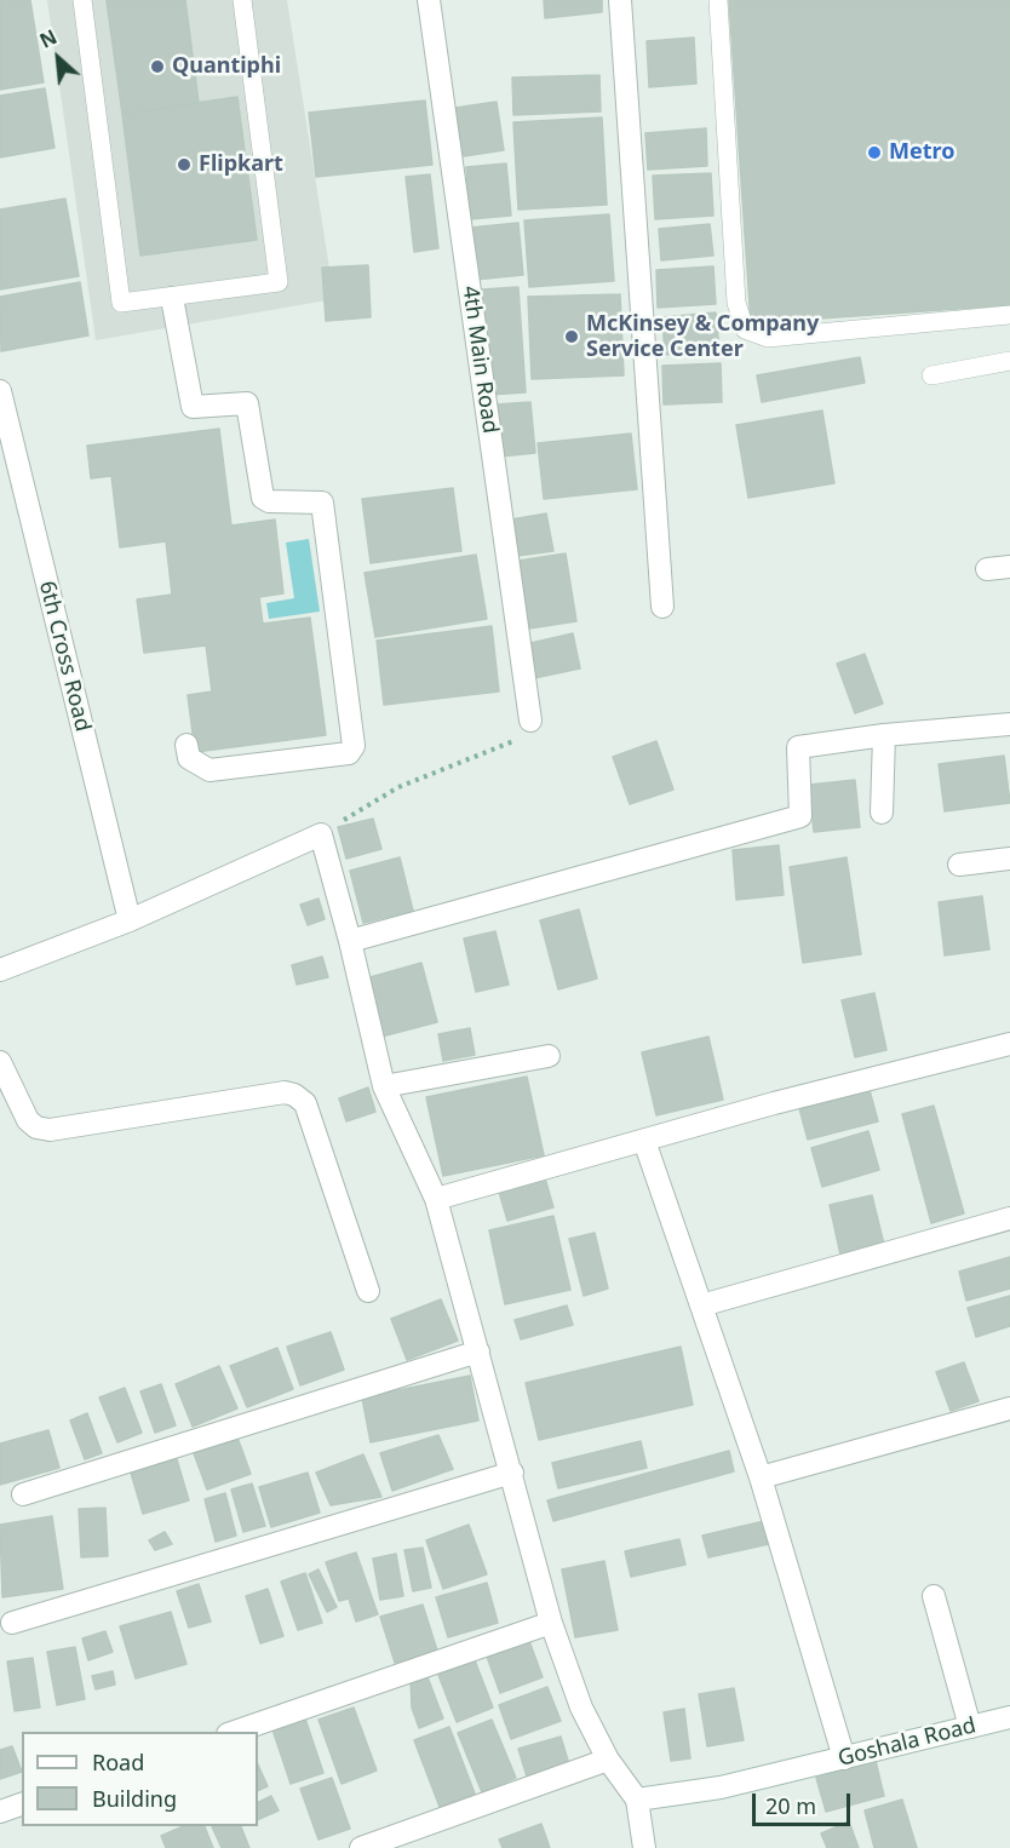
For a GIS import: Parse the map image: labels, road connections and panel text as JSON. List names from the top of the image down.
{
  "streets": {
    "street": ["4th Main Road", "6th Cross Road", "Goshala Road"]
  },
  "places": [
    "Quantiphi",
    "Metro",
    "Flipkart",
    "McKinsey & Company Service Center"
  ],
  "legend": ["Road", "Building"],
  "scale_bar": "20 m",
  "north": "top left"
}
